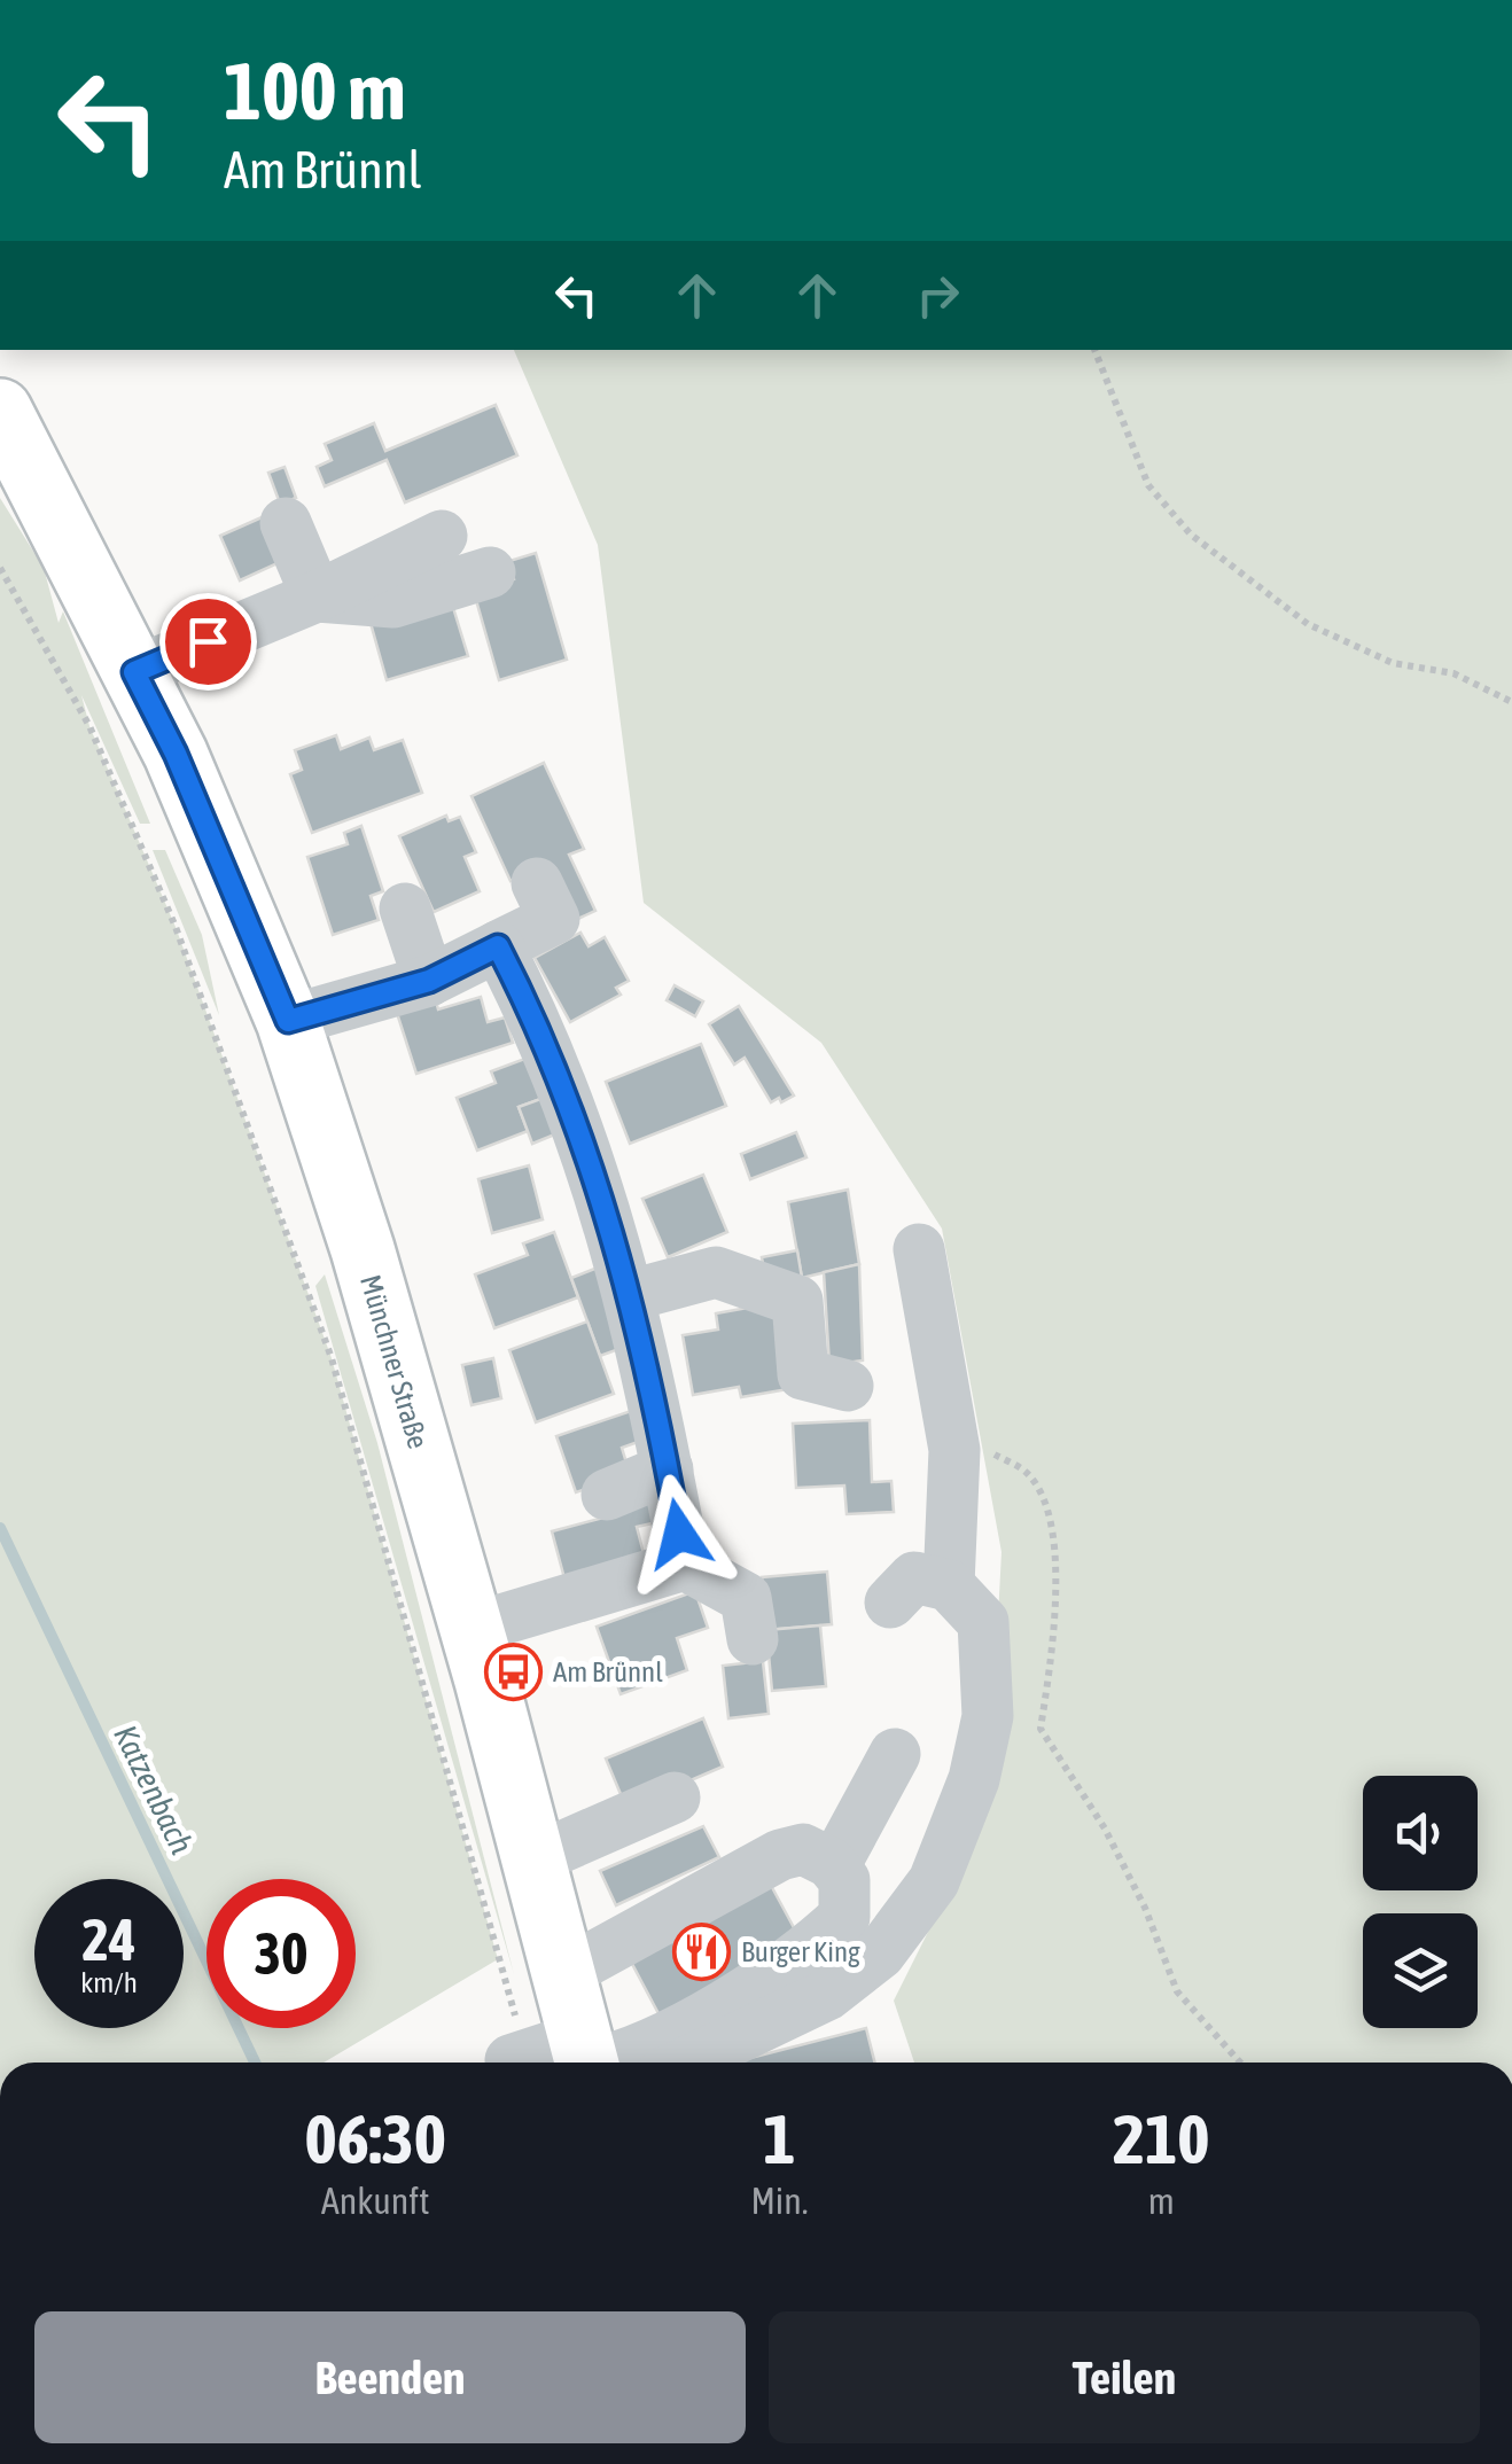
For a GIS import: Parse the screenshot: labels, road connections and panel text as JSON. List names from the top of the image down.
{
  "streets": {
    "main road": ["Münchner Straße"]
  },
  "water": ["Katzenbach"],
  "places": {
    "bus stop": ["Am Brünnl"],
    "restaurant": ["Burger King"]
  },
  "page": {
    "turn": ["100 m", "Am Brünnl"],
    "speed": "24 km/h",
    "limit": "30",
    "eta": [
      "06:30",
      "Ankunft",
      "1",
      "Min.",
      "210",
      "m"
    ],
    "buttons": ["Beenden", "Teilen"]
  }
}
